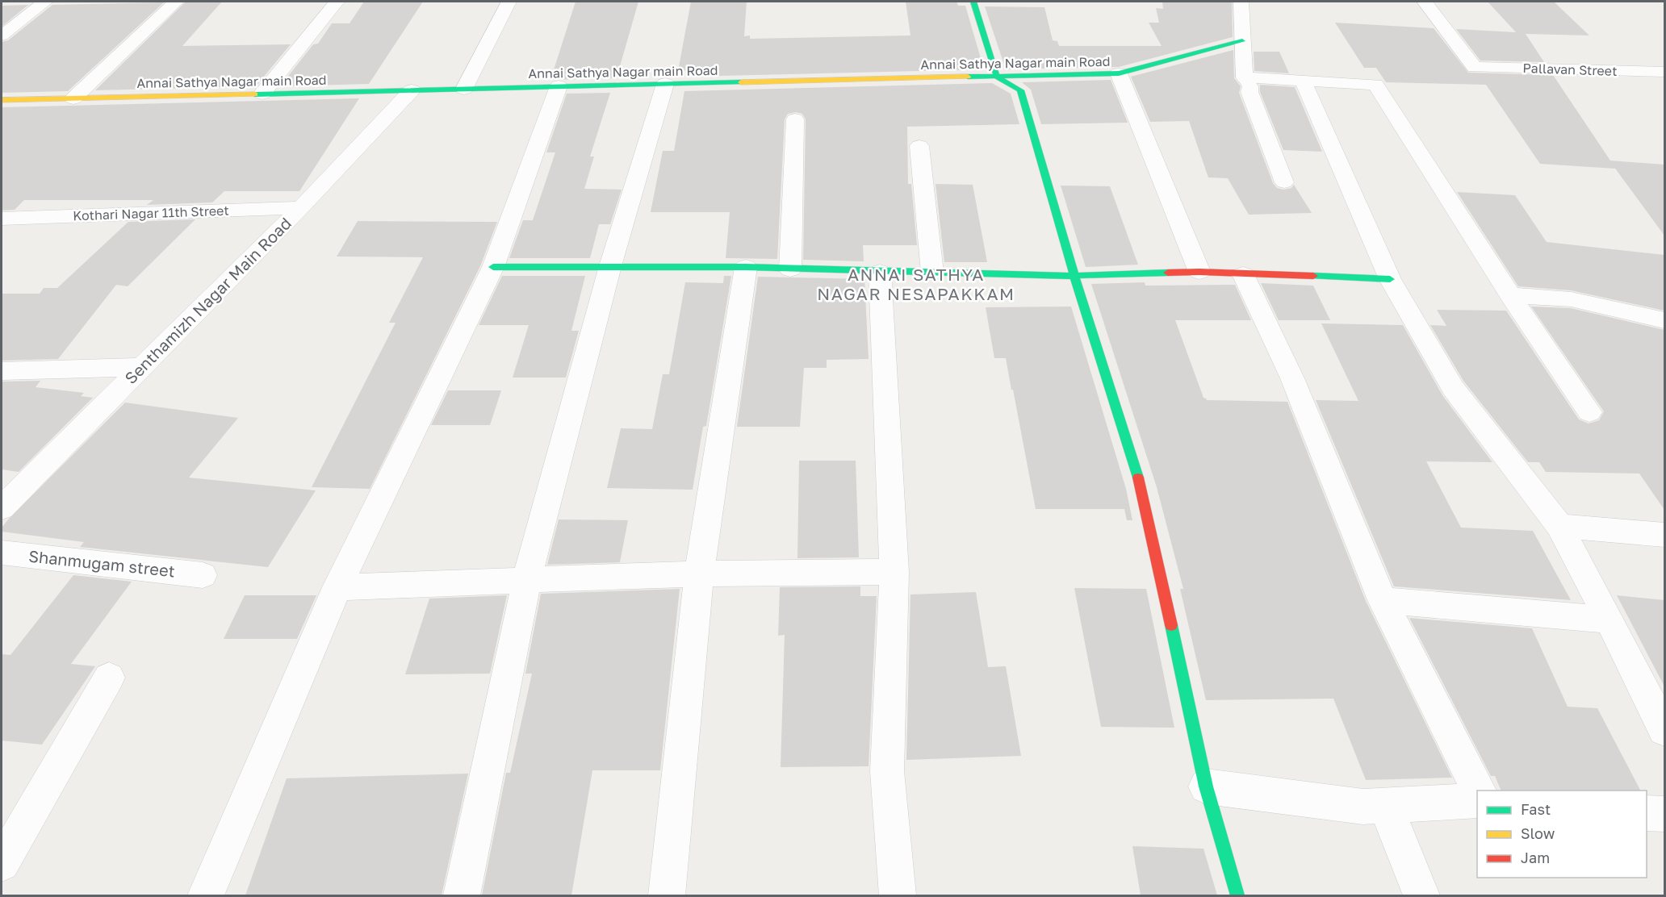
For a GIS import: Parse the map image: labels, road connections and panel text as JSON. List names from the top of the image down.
{
  "streets": {
    "street": [
      "Annai Sathya Nagar main Road",
      "Pallavan Street",
      "Kothari Nagar 11th Street",
      "Senthamizh Nagar Main Road",
      "Shanmugam street"
    ]
  },
  "crossings": [
    ["Annai Sathya Nagar main Road", "Senthamizh Nagar Main Road"],
    ["Kothari Nagar 11th Street", "Senthamizh Nagar Main Road"]
  ],
  "districts": ["ANNAI SATHYA NAGAR NESAPAKKAM"],
  "legend": ["Fast", "Slow", "Jam"]
}
